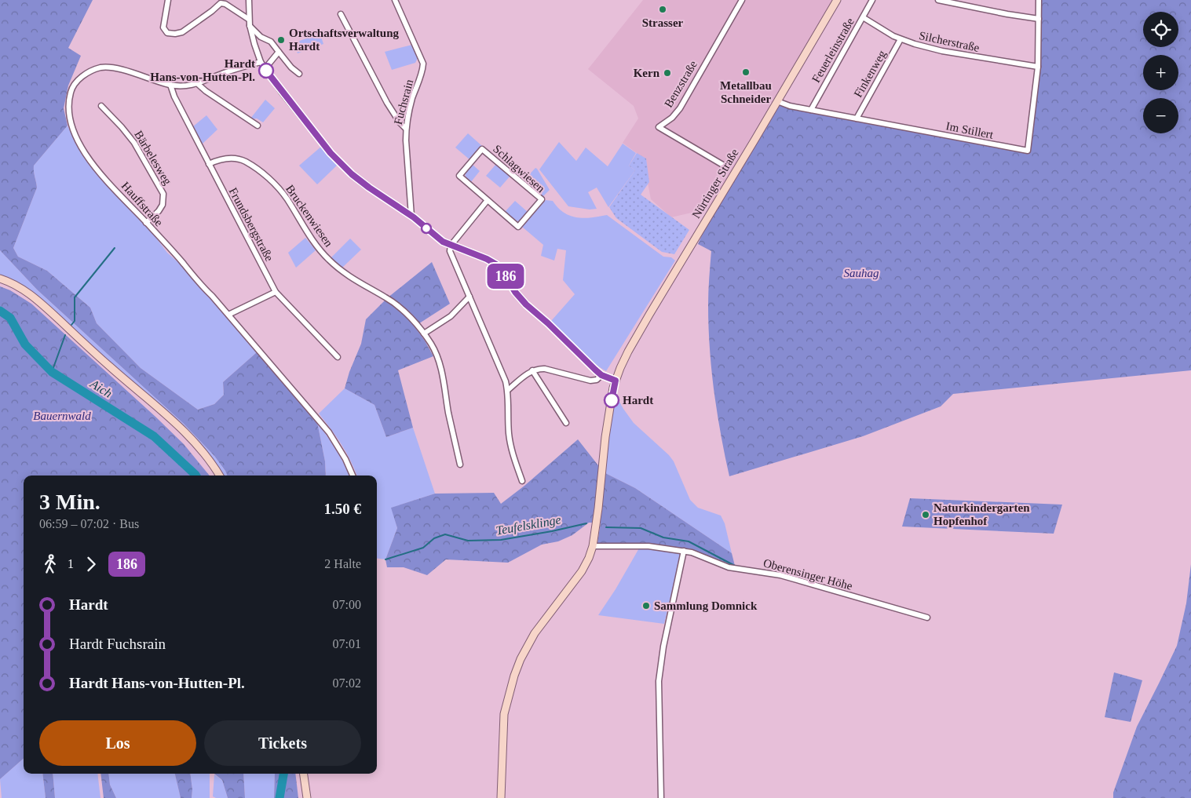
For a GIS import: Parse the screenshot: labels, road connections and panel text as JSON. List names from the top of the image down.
{
  "streets": {
    "main road": ["Nürtinger Straße"],
    "street": [
      "Silcherstraße",
      "Feuerleinstraße",
      "Finkenweg",
      "Benzstraße",
      "Fuchsrain",
      "Im Stillert",
      "Bärbelesweg",
      "Schlagwiesen",
      "Hauffstraße",
      "Bruckenwiesen",
      "Frundsbergstraße",
      "Oberensinger Höhe"
    ]
  },
  "crossings": [
    ["Silcherstraße", "Feuerleinstraße"],
    ["Silcherstraße", "Finkenweg"],
    ["Silcherstraße", "Im Stillert"],
    ["Feuerleinstraße", "Im Stillert"],
    ["Finkenweg", "Im Stillert"],
    ["Im Stillert", "Nürtinger Straße"],
    ["Bärbelesweg", "Hauffstraße"],
    ["Nürtinger Straße", "Oberensinger Höhe"],
    ["Hauffstraße", "Frundsbergstraße"],
    ["Bruckenwiesen", "Frundsbergstraße"]
  ],
  "water": ["Aich", "Teufelsklinge"],
  "parks": ["Sauhag", "Bauernwald"],
  "places": [
    "Strasser",
    "Ortschaftsverwaltung Hardt",
    "Hardt Hans-von-Hutten-Pl.",
    "Metallbau Schneider",
    "Kern",
    "Hardt",
    "Naturkindergarten Hopfenhof",
    "Sammlung Domnick"
  ],
  "lines": ["bus line 186"],
  "page": {
    "on_map": "186",
    "map_buttons": ["+", "−"],
    "heading": ["3 Min.", "06:59 – 07:02 · Bus", "1.50 €"],
    "legs": ["1", "186", "2 Halte"],
    "list": [
      {
        "name": "Hardt",
        "value": "07:00"
      },
      {
        "name": "Hardt Fuchsrain",
        "value": "07:01"
      },
      {
        "name": "Hardt Hans-von-Hutten-Pl.",
        "value": "07:02"
      }
    ],
    "buttons": ["Los", "Tickets"]
  }
}
